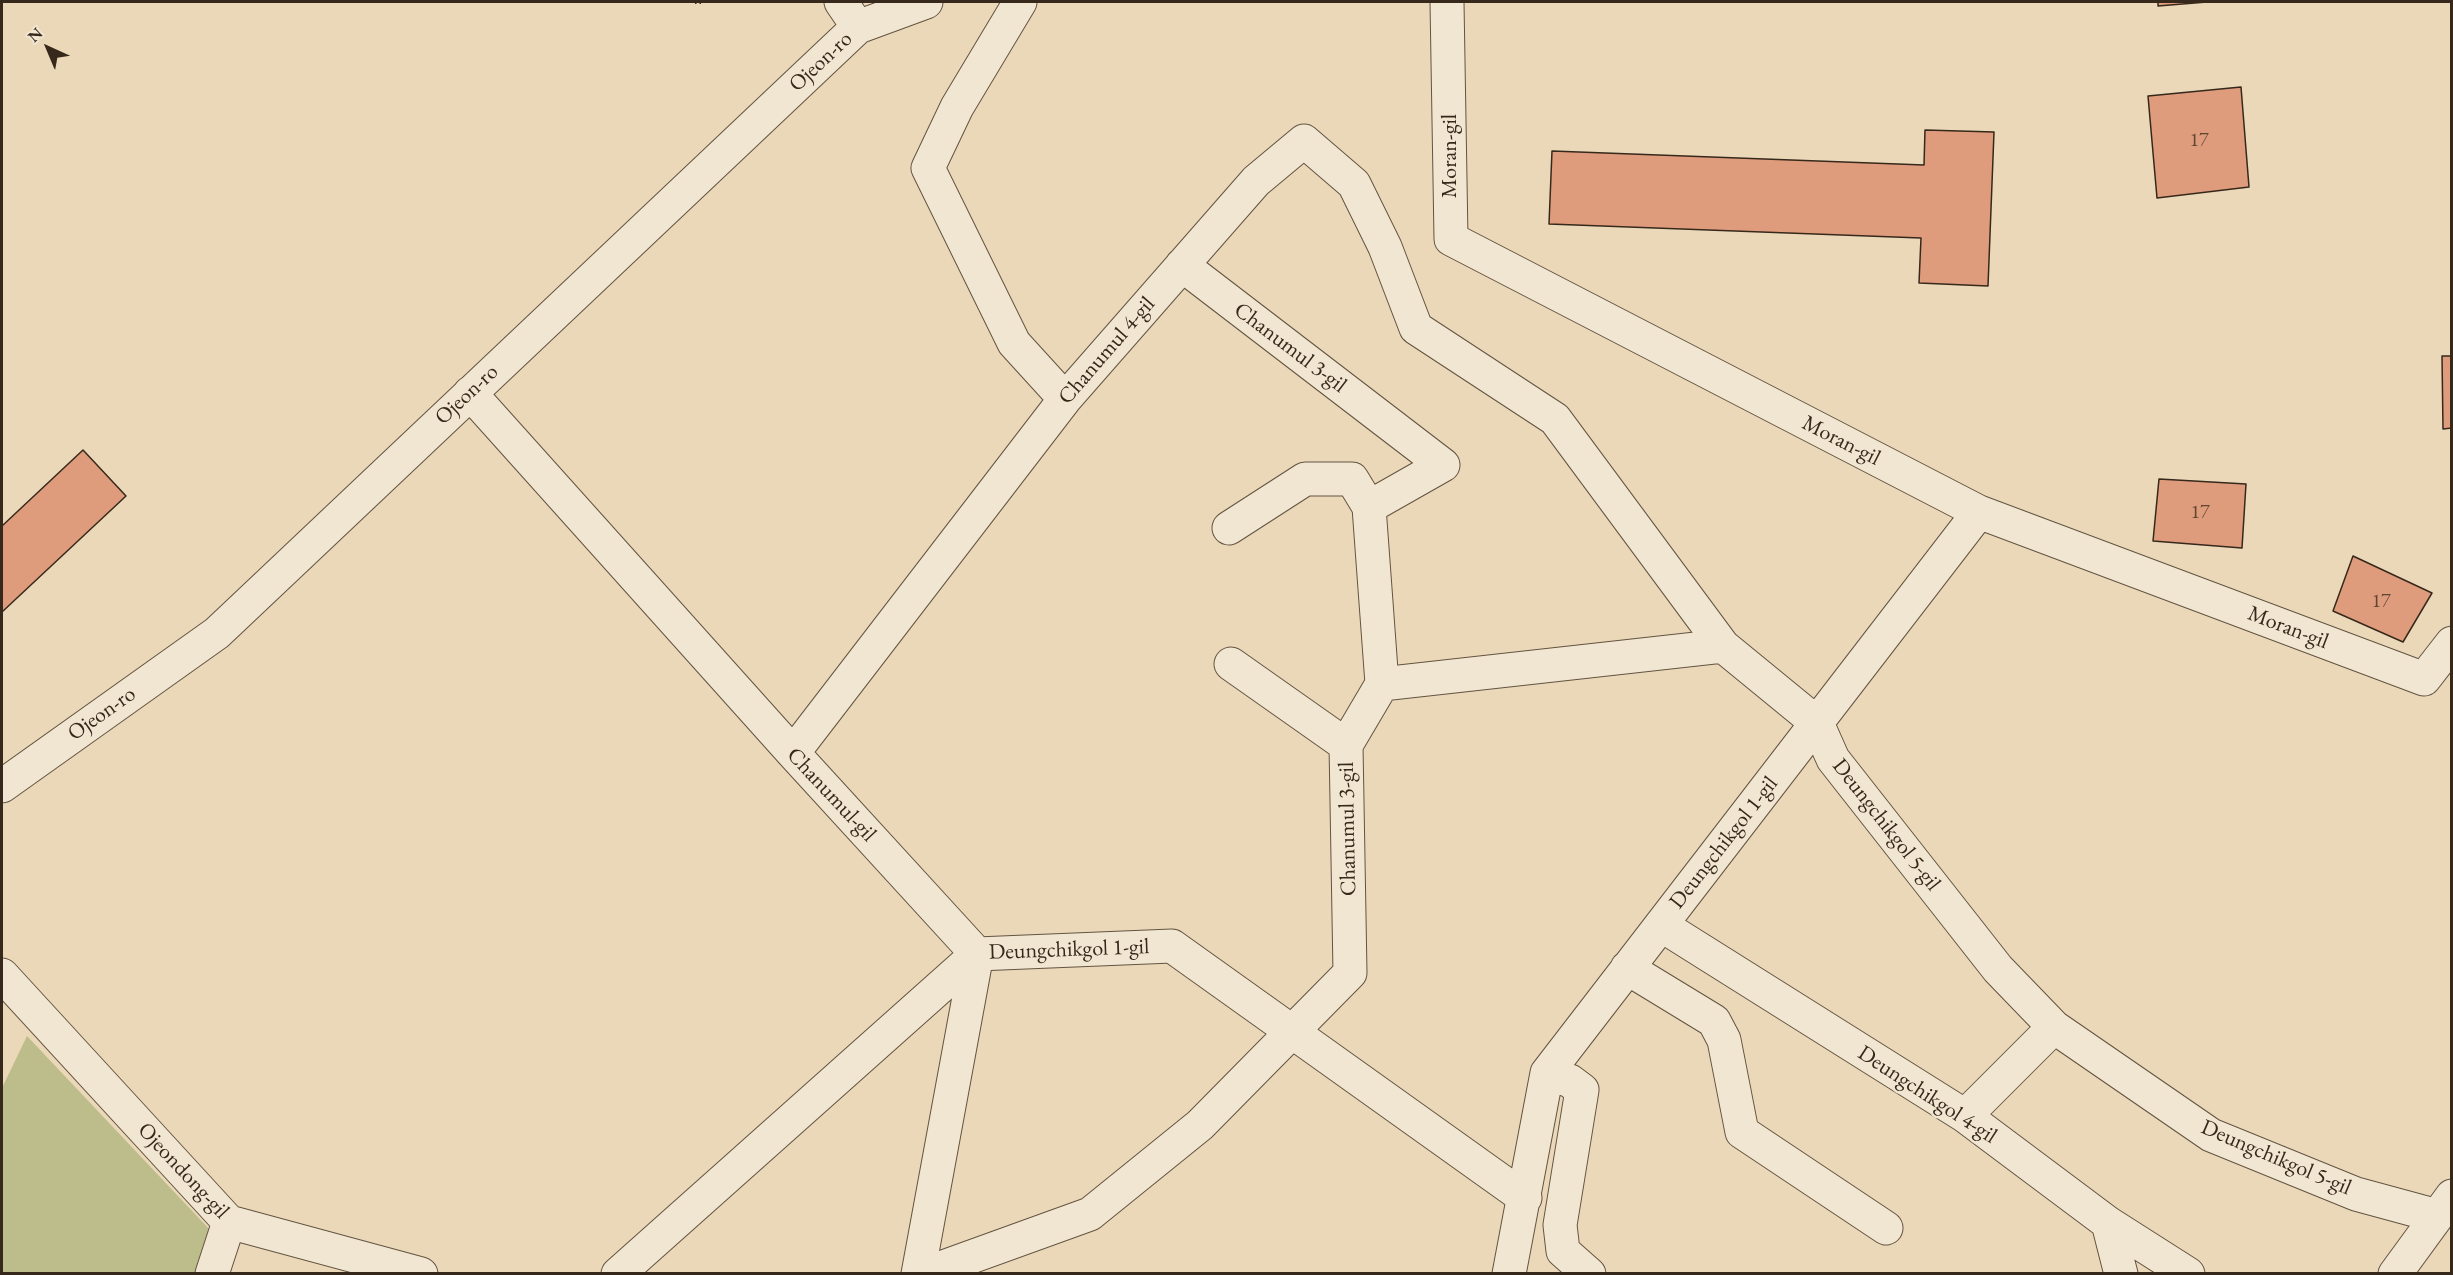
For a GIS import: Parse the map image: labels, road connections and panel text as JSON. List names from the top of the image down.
{
  "streets": {
    "street": [
      "Ojeon-ro",
      "Moran-gil",
      "Chanumul 3-gil",
      "Chanumul 4-gil",
      "Chanumul-gil",
      "Deungchikgol 5-gil",
      "Deungchikgol 1-gil",
      "Deungchikgol 4-gil",
      "Ojeondong-gil"
    ]
  },
  "crossings": [
    ["Ojeon-ro", "Chanumul-gil"],
    ["Moran-gil", "Deungchikgol 1-gil"],
    ["Chanumul 3-gil", "Chanumul 4-gil"],
    ["Chanumul 3-gil", "Deungchikgol 1-gil"],
    ["Chanumul 4-gil", "Chanumul-gil"],
    ["Chanumul 4-gil", "Deungchikgol 5-gil"],
    ["Chanumul-gil", "Deungchikgol 1-gil"],
    ["Deungchikgol 5-gil", "Deungchikgol 1-gil"],
    ["Deungchikgol 1-gil", "Deungchikgol 4-gil"]
  ],
  "house_numbers": ["17", "17", "17"],
  "north": "top left"
}
